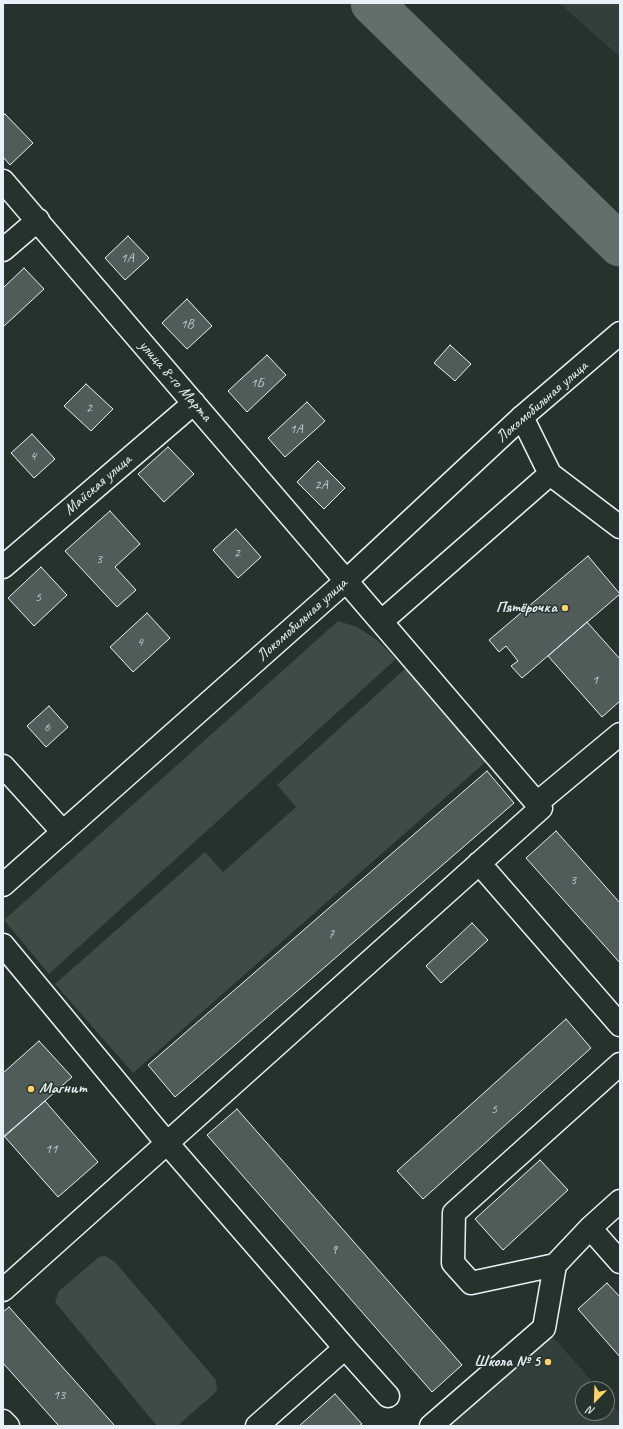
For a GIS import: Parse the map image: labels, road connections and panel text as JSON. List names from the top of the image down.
{
  "streets": {
    "street": ["улица 8-го Марта", "Локомобильная улица", "Майская улица"]
  },
  "crossings": [
    ["улица 8-го Марта", "Локомобильная улица"],
    ["улица 8-го Марта", "Майская улица"]
  ],
  "places": ["Пятёрочка", "Магнит", "Школа № 5"],
  "house_numbers": [
    "1А",
    "1В",
    "1Б",
    "2",
    "1А",
    "4",
    "2А",
    "2",
    "3",
    "5",
    "4",
    "1",
    "6",
    "3",
    "7",
    "5",
    "11",
    "9",
    "13"
  ],
  "north": "bottom left"
}
